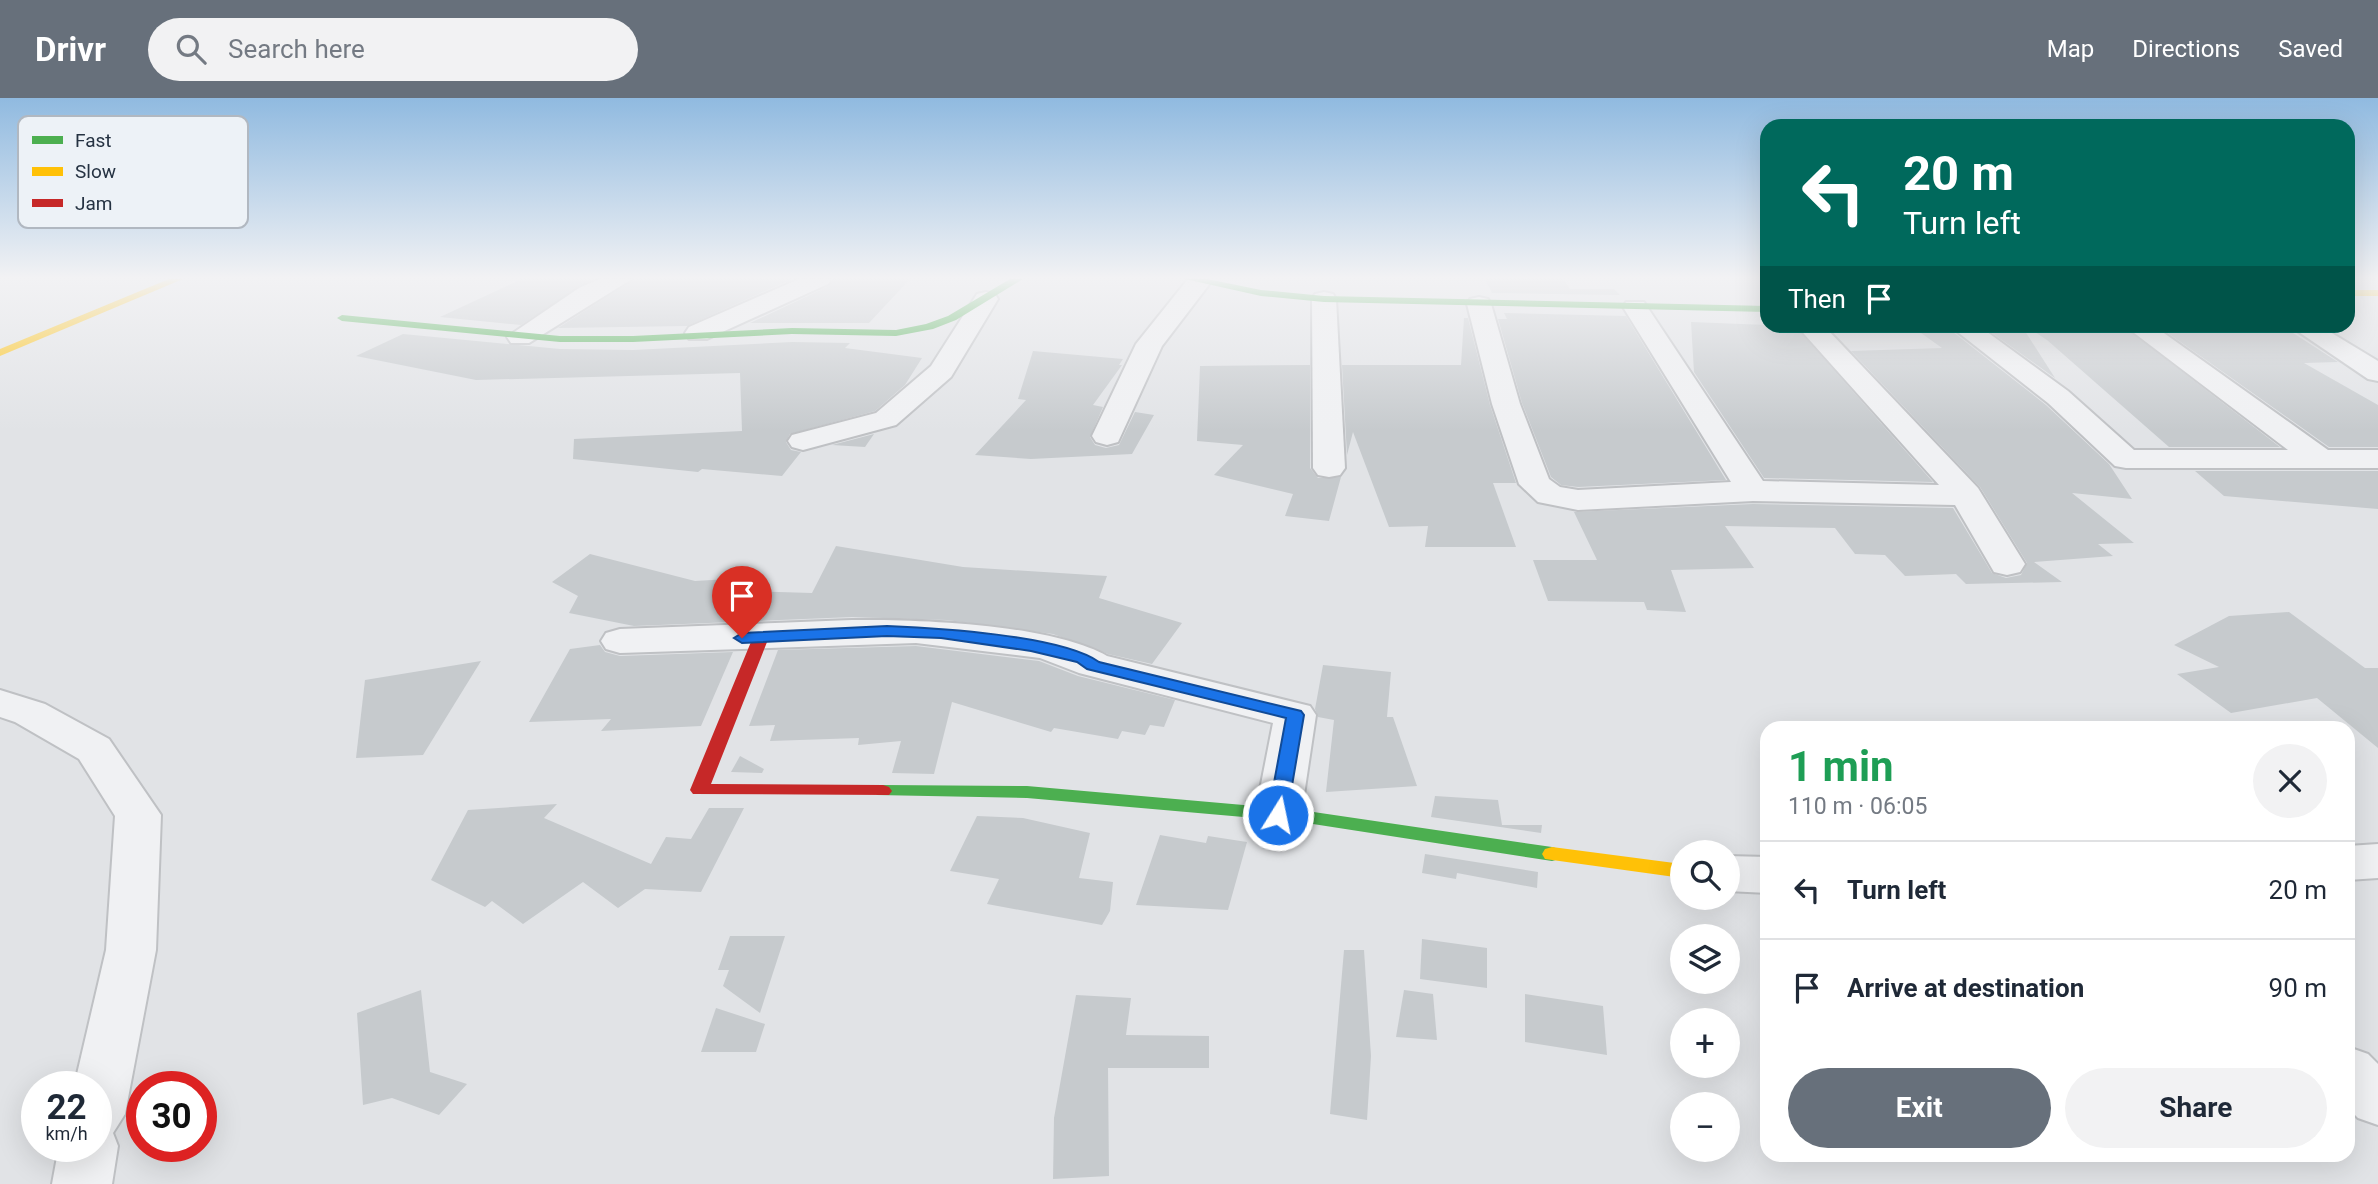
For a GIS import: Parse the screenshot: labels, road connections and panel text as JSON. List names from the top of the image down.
{
  "legend": ["Fast", "Slow", "Jam"],
  "page": {
    "header": "Drivr",
    "search": "Search here",
    "nav": ["Map", "Directions", "Saved"],
    "turn": ["20 m", "Turn left"],
    "then": "Then",
    "heading": ["1 min", "110 m · 06:05"],
    "map_buttons": ["+", "−"],
    "list": [
      {
        "name": "Turn left",
        "value": "20 m"
      },
      {
        "name": "Arrive at destination",
        "value": "90 m"
      }
    ],
    "buttons": ["Exit", "Share"],
    "speed": "22 km/h",
    "limit": "30"
  }
}
